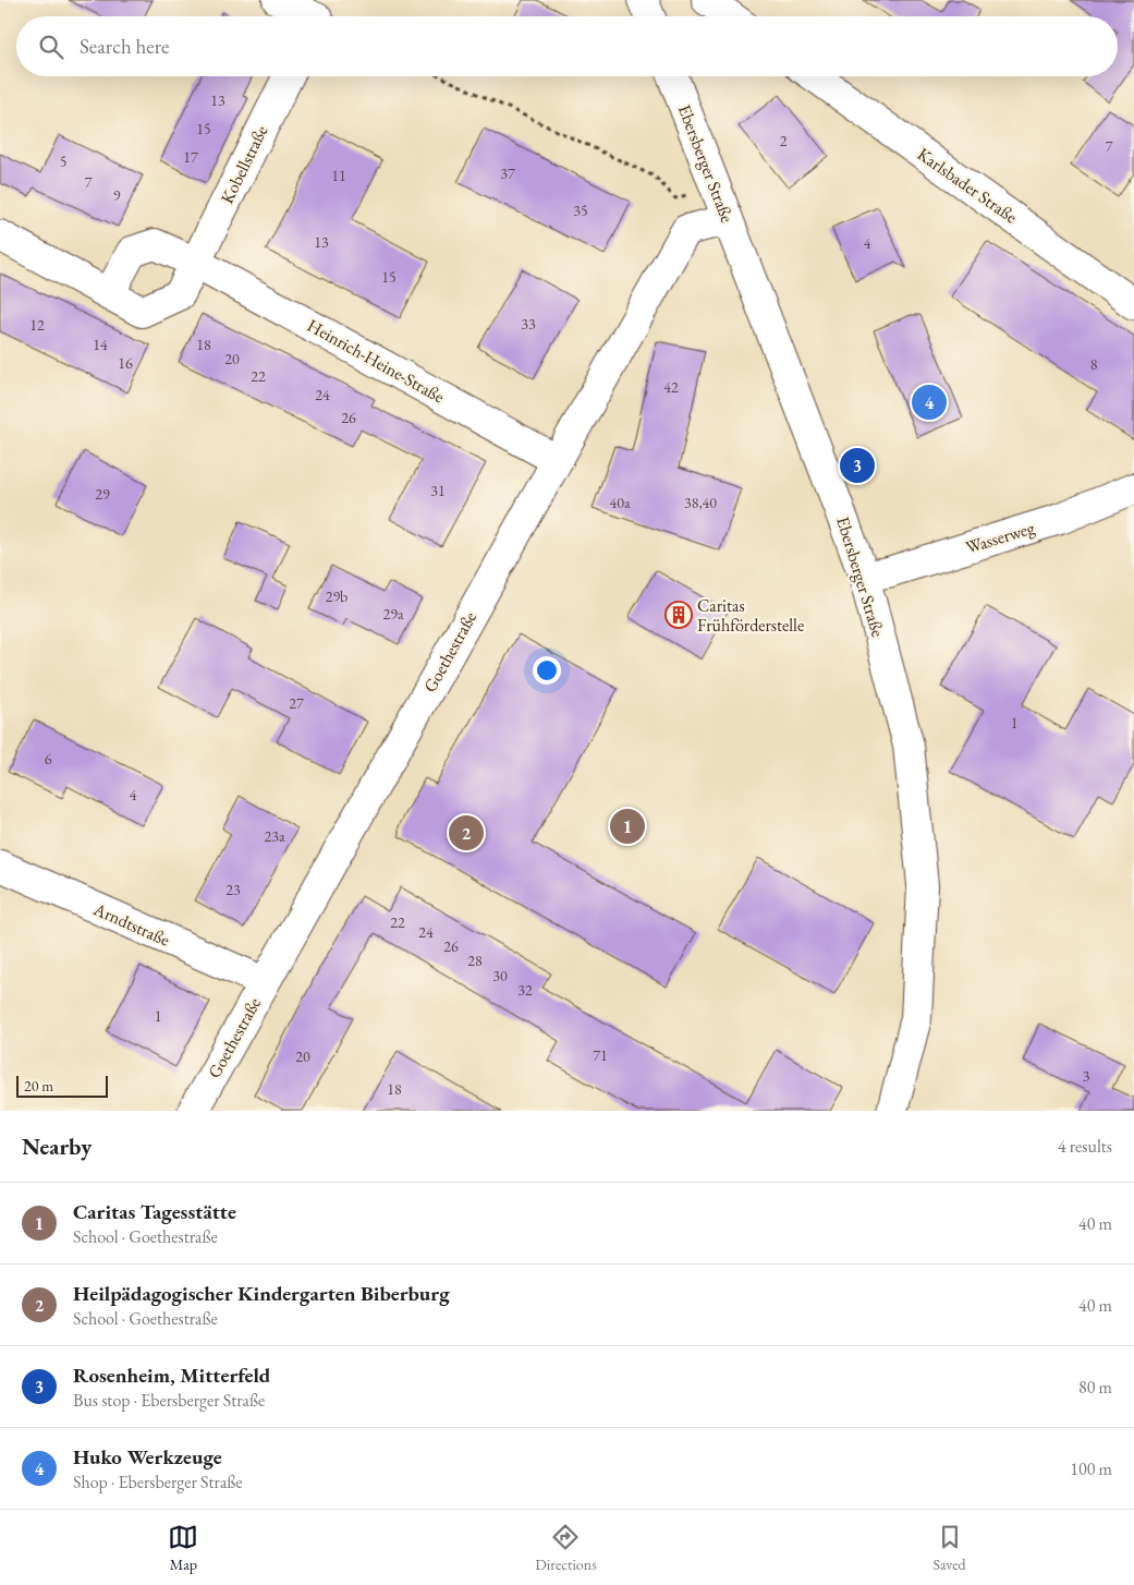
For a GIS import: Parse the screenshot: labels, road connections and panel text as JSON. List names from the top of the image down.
{
  "streets": {
    "street": [
      "Ebersberger Straße",
      "Kobellstraße",
      "Karlsbader Straße",
      "Heinrich-Heine-Straße",
      "Wasserweg",
      "Goethestraße",
      "Arndtstraße"
    ]
  },
  "crossings": [
    ["Ebersberger Straße", "Wasserweg"],
    ["Ebersberger Straße", "Goethestraße"],
    ["Kobellstraße", "Heinrich-Heine-Straße"],
    ["Heinrich-Heine-Straße", "Goethestraße"],
    ["Goethestraße", "Arndtstraße"]
  ],
  "places": {
    "building": ["Caritas Frühförderstelle"]
  },
  "house_numbers": [
    "13",
    "15",
    "2",
    "7",
    "17",
    "5",
    "37",
    "11",
    "7",
    "9",
    "35",
    "13",
    "4",
    "15",
    "33",
    "12",
    "14",
    "18",
    "20",
    "16",
    "8",
    "22",
    "42",
    "24",
    "26",
    "31",
    "29",
    "40a",
    "38,40",
    "29b",
    "29a",
    "27",
    "1",
    "6",
    "4",
    "23a",
    "23",
    "22",
    "24",
    "26",
    "28",
    "30",
    "32",
    "1",
    "71",
    "20",
    "3",
    "18"
  ],
  "scale_bar": "20 m",
  "page": {
    "search": "Search here",
    "pins": [
      "4",
      "3",
      "1",
      "2"
    ],
    "scale": "20 m",
    "heading": ["Nearby", "4 results"],
    "list": [
      {
        "mark": "1",
        "name": "Caritas Tagesstätte",
        "note": "School · Goethestraße",
        "value": "40 m"
      },
      {
        "mark": "2",
        "name": "Heilpädagogischer Kindergarten Biberburg",
        "note": "School · Goethestraße",
        "value": "40 m"
      },
      {
        "mark": "3",
        "name": "Rosenheim, Mitterfeld",
        "note": "Bus stop · Ebersberger Straße",
        "value": "80 m"
      },
      {
        "mark": "4",
        "name": "Huko Werkzeuge",
        "note": "Shop · Ebersberger Straße",
        "value": "100 m"
      }
    ],
    "nav": ["Map", "Directions", "Saved"]
  }
}
